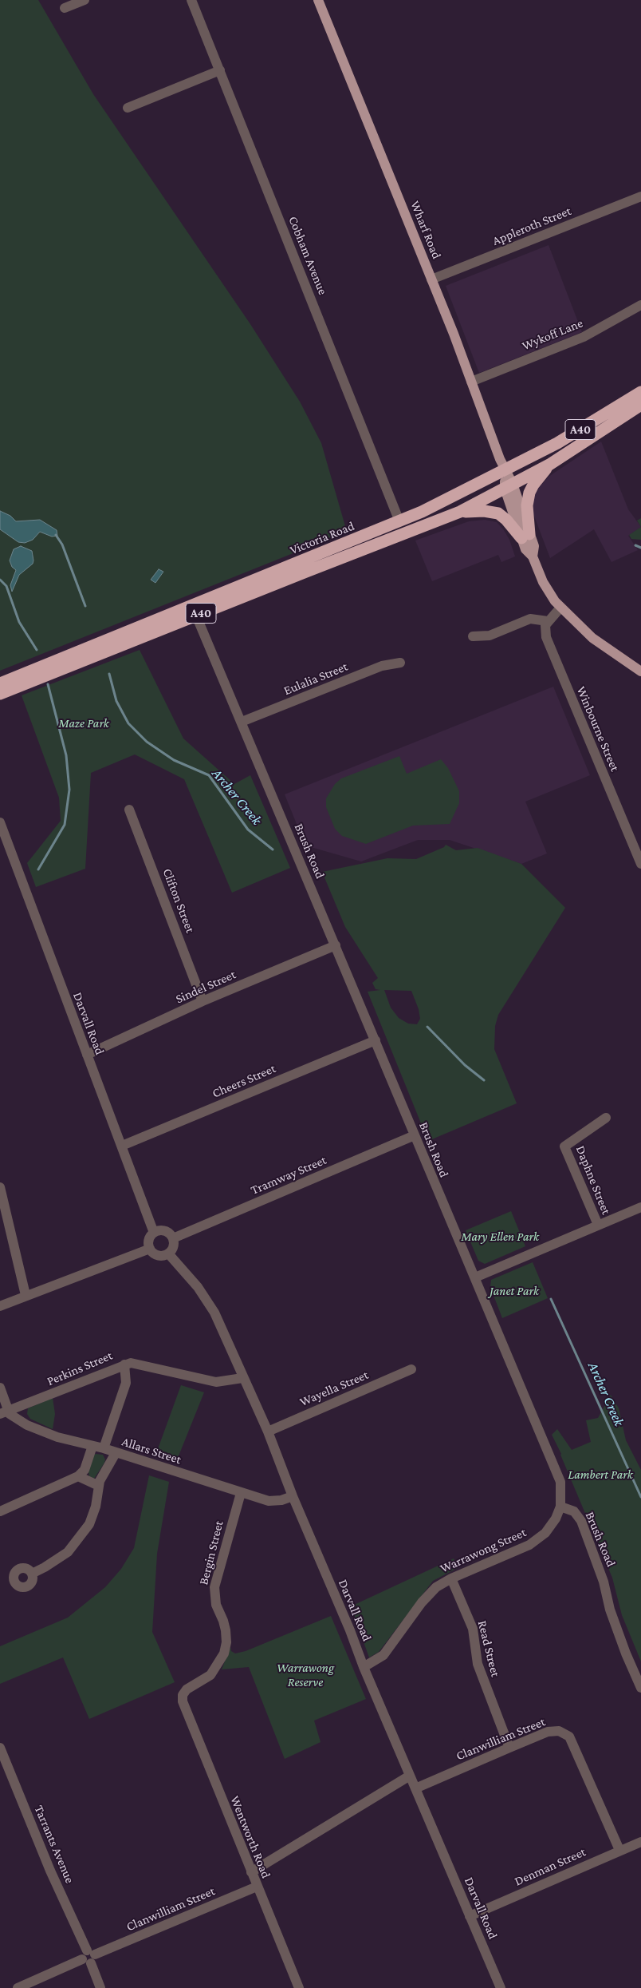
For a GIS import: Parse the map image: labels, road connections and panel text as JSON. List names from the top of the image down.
{
  "streets": {
    "highway": ["A40", "Victoria Road"],
    "main road": ["Wharf Road"],
    "street": [
      "Appleroth Street",
      "Cobham Avenue",
      "Wykoff Lane",
      "Eulalia Street",
      "Winbourne Street",
      "Brush Road",
      "Clifton Street",
      "Sindel Street",
      "Darvall Road",
      "Cheers Street",
      "Tramway Street",
      "Daphne Street",
      "Perkins Street",
      "Wayella Street",
      "Allars Street",
      "Warrawong Street",
      "Bergin Street",
      "Read Street",
      "Clanwilliam Street",
      "Wentworth Road",
      "Tarrants Avenue",
      "Denman Street"
    ]
  },
  "crossings": [
    ["Appleroth Street", "Wharf Road"],
    ["Wharf Road", "Wykoff Lane"],
    ["Wharf Road", "Victoria Road"],
    ["Cobham Avenue", "Victoria Road"],
    ["Victoria Road", "Brush Road"],
    ["Eulalia Street", "Brush Road"],
    ["Brush Road", "Sindel Street"],
    ["Brush Road", "Cheers Street"],
    ["Brush Road", "Tramway Street"],
    ["Brush Road", "Warrawong Street"],
    ["Clifton Street", "Sindel Street"],
    ["Sindel Street", "Darvall Road"],
    ["Darvall Road", "Cheers Street"],
    ["Darvall Road", "Tramway Street"],
    ["Darvall Road", "Perkins Street"],
    ["Darvall Road", "Wayella Street"],
    ["Darvall Road", "Allars Street"],
    ["Darvall Road", "Warrawong Street"],
    ["Darvall Road", "Clanwilliam Street"],
    ["Darvall Road", "Denman Street"],
    ["Perkins Street", "Allars Street"],
    ["Allars Street", "Bergin Street"],
    ["Warrawong Street", "Read Street"],
    ["Bergin Street", "Wentworth Road"],
    ["Read Street", "Clanwilliam Street"],
    ["Clanwilliam Street", "Wentworth Road"],
    ["Clanwilliam Street", "Tarrants Avenue"],
    ["Clanwilliam Street", "Denman Street"]
  ],
  "water": ["Archer Creek"],
  "parks": [
    "Maze Park",
    "Mary Ellen Park",
    "Janet Park",
    "Lambert Park",
    "Warrawong Reserve"
  ]
}
